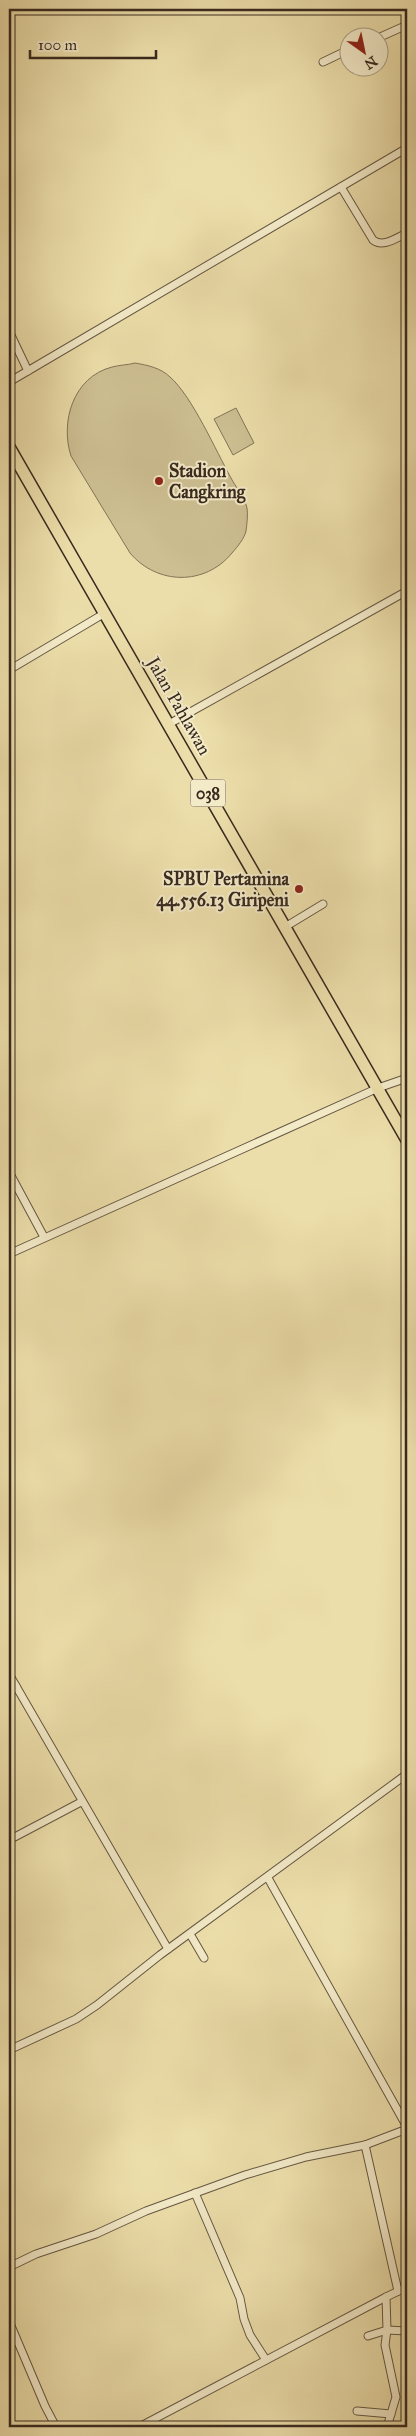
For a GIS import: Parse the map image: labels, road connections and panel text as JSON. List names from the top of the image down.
{
  "streets": {
    "main road": ["Jalan Pahlawan", "038"]
  },
  "places": ["Stadion Cangkring", "SPBU Pertamina 44.556.13 Giripeni"],
  "scale_bar": "100 m",
  "north": "bottom right"
}
